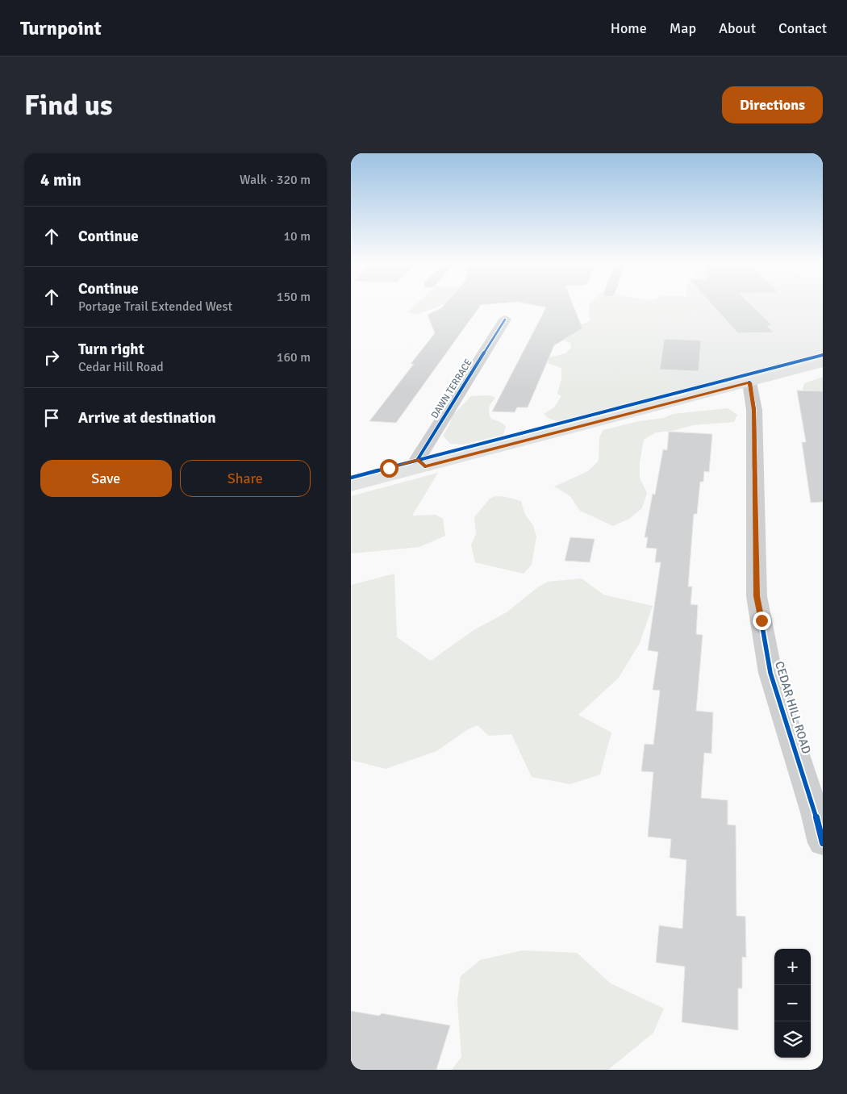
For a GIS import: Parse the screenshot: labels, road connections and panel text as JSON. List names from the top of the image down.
{
  "streets": {
    "street": ["DAWN TERRACE", "CEDAR HILL ROAD"]
  },
  "page": {
    "header": "Turnpoint",
    "nav": [
      "Home",
      "Map",
      "About",
      "Contact"
    ],
    "buttons": [
      "Directions",
      ["Save", "Share"]
    ],
    "title": "Find us",
    "heading": ["4 min", "Walk · 320 m"],
    "list": [
      ["Continue", "10 m"],
      ["Continue", "Portage Trail Extended West", "150 m"],
      ["Turn right", "Cedar Hill Road", "160 m"],
      "Arrive at destination"
    ],
    "map_buttons": ["+", "−"]
  }
}
